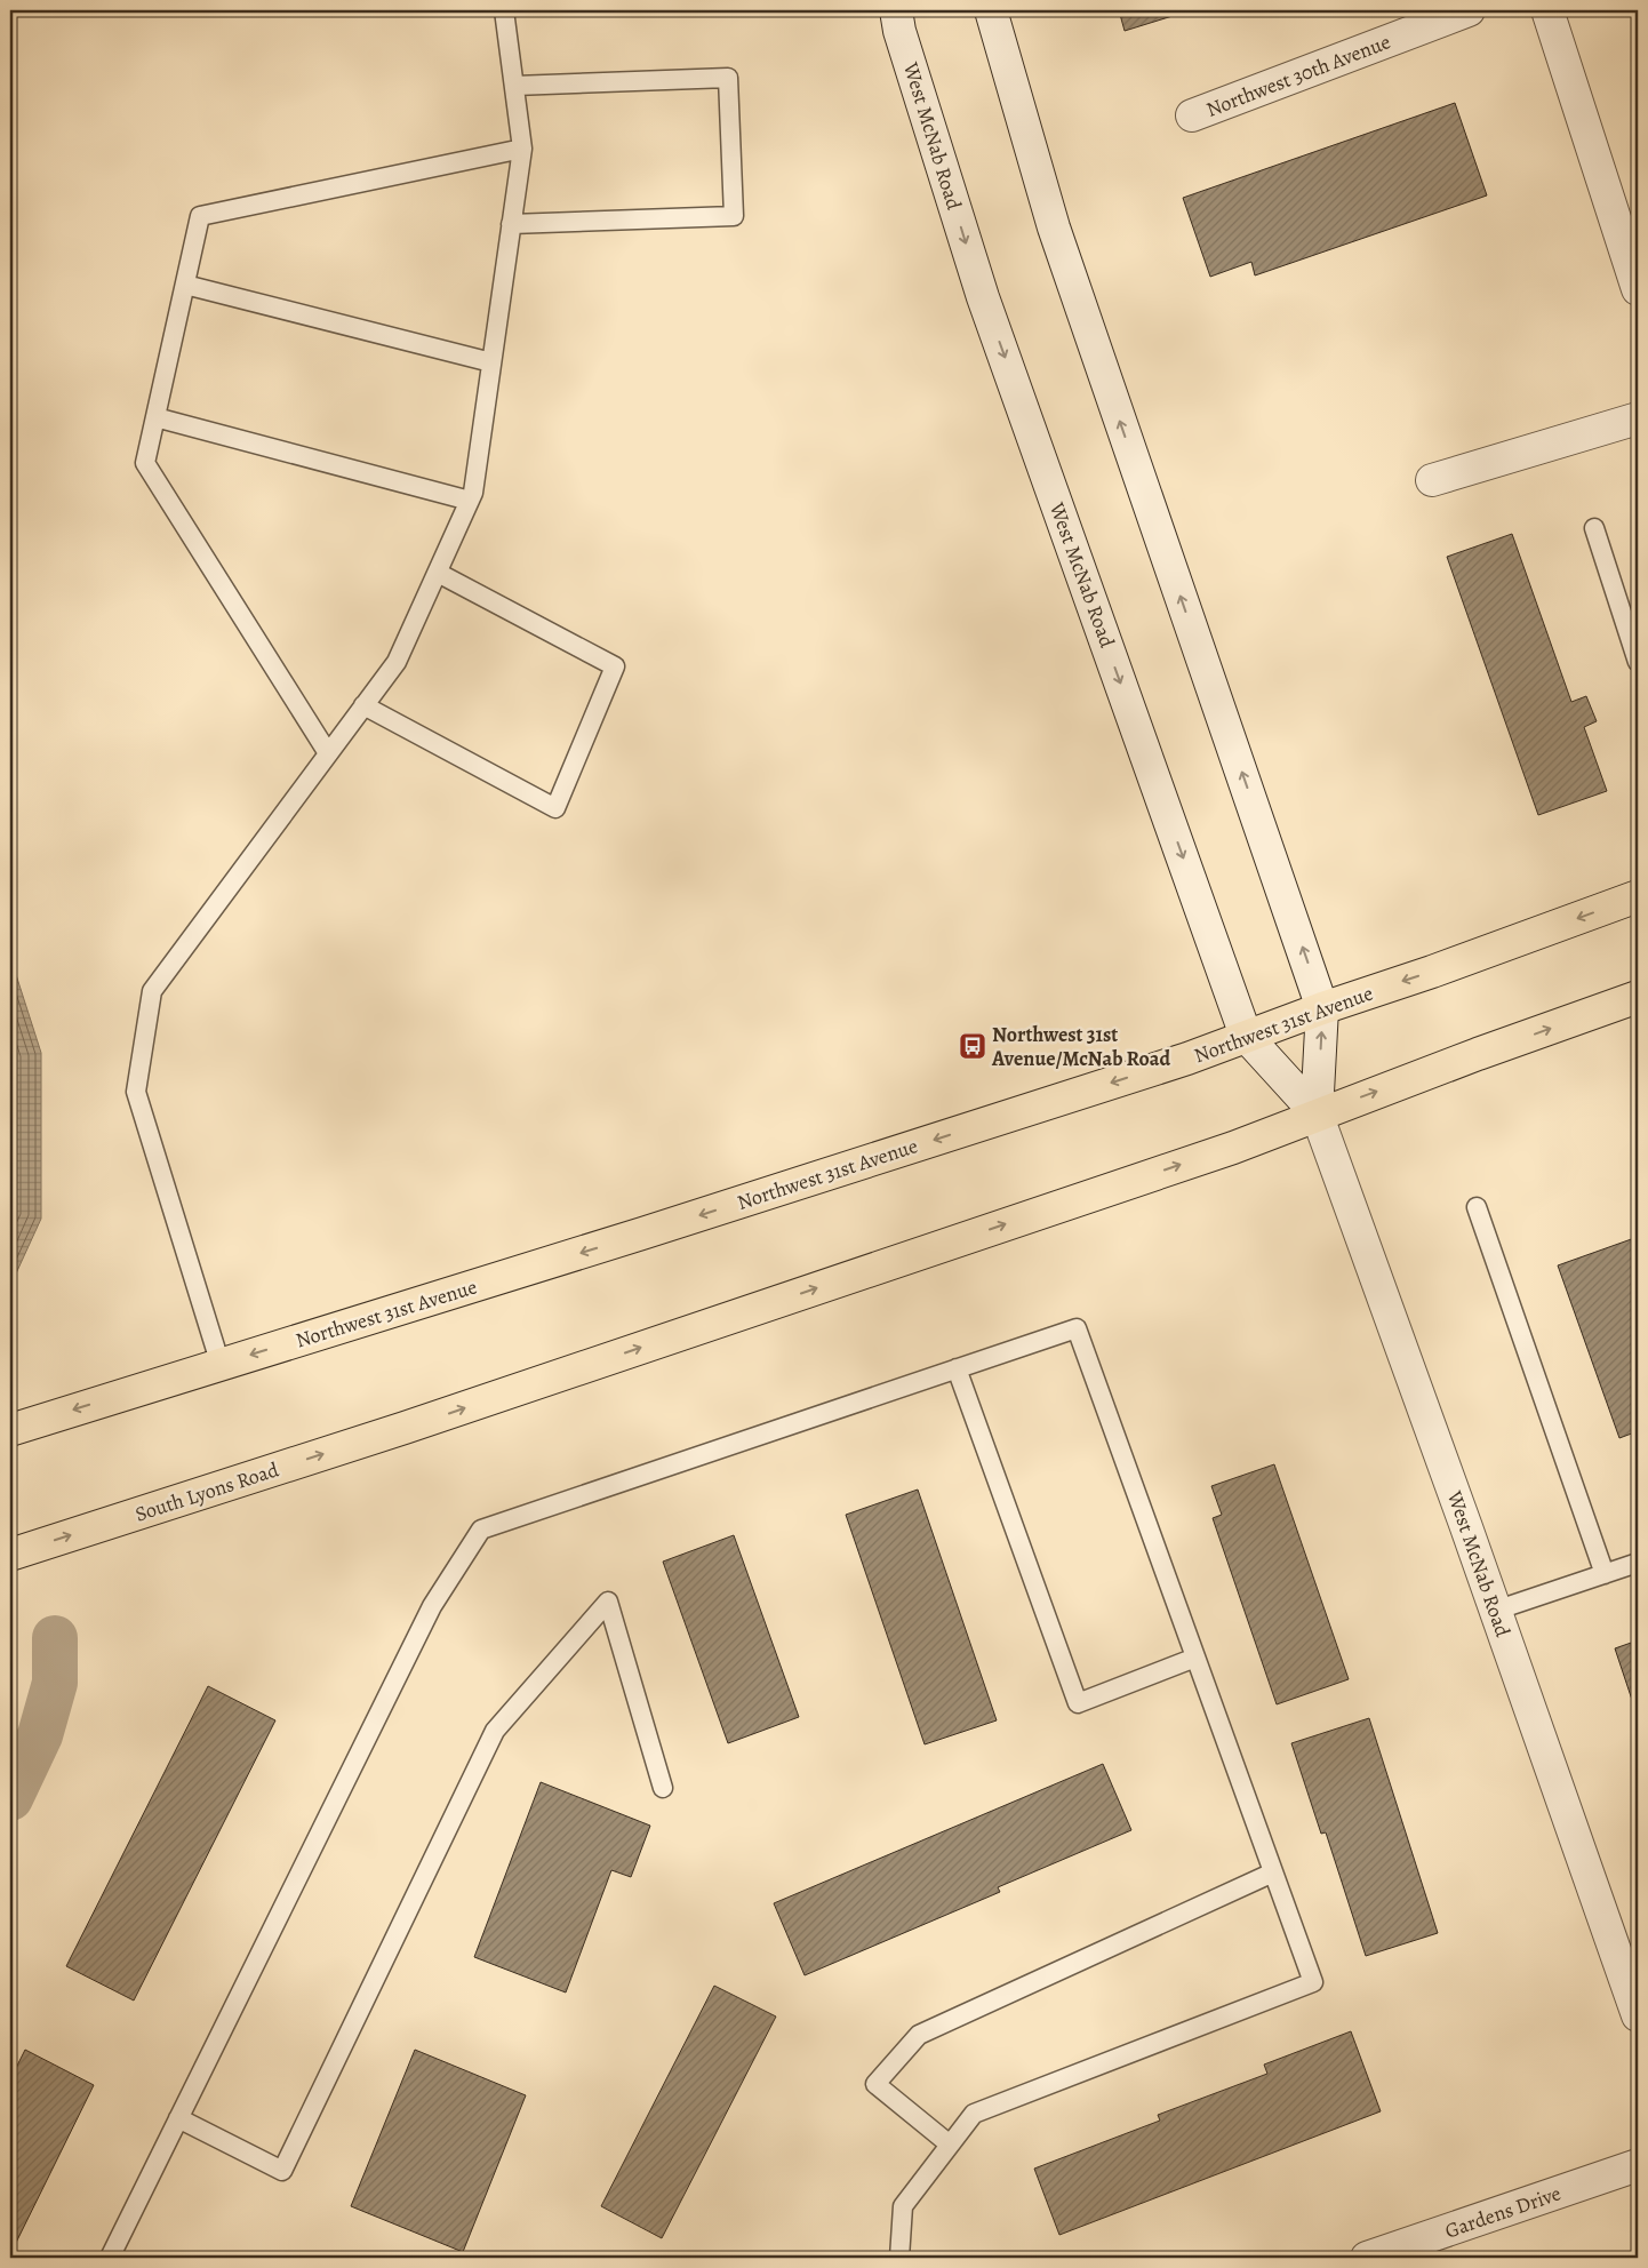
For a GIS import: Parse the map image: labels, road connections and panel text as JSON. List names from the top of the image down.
{
  "streets": {
    "main road": [
      "Northwest 30th Avenue",
      "West McNab Road",
      "Northwest 31st Avenue",
      "South Lyons Road",
      "Gardens Drive"
    ]
  },
  "crossings": [
    ["West McNab Road", "Northwest 31st Avenue"],
    ["West McNab Road", "South Lyons Road"]
  ],
  "one_way": ["Northwest 31st Avenue", "South Lyons Road"],
  "places": {
    "bus stop": ["Northwest 31st Avenue/McNab Road"]
  }
}
